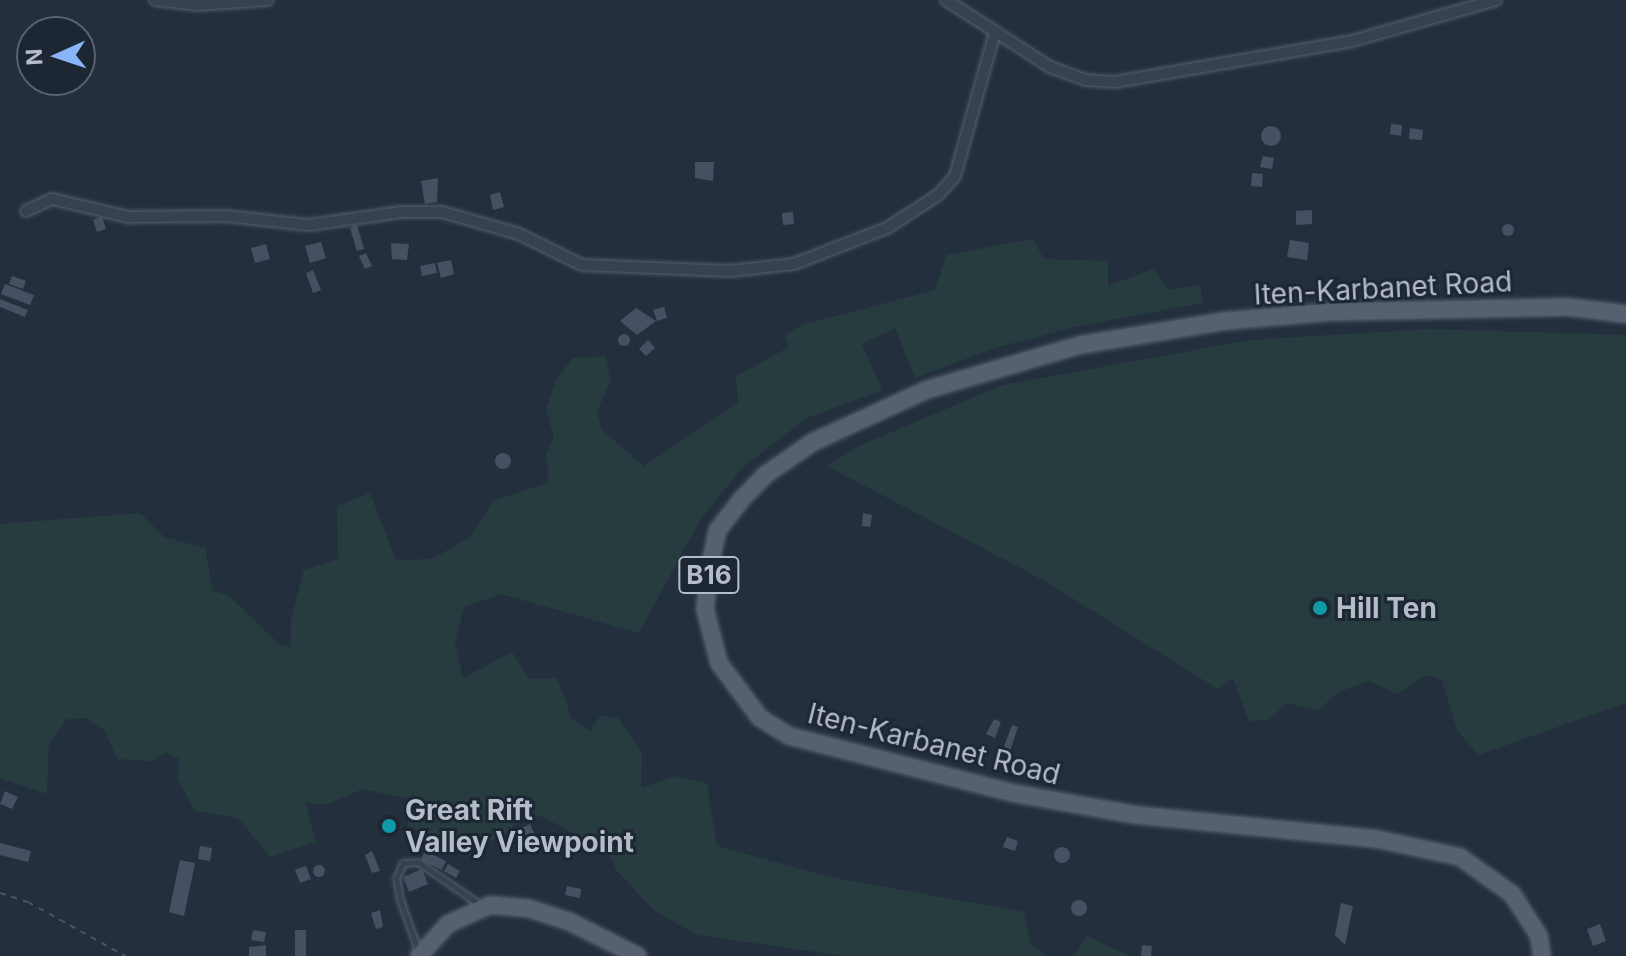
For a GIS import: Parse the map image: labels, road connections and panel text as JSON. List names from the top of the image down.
{
  "streets": {
    "main road": ["Iten-Karbanet Road", "B16"]
  },
  "places": ["Hill Ten", "Great Rift Valley Viewpoint"],
  "north": "left"
}
